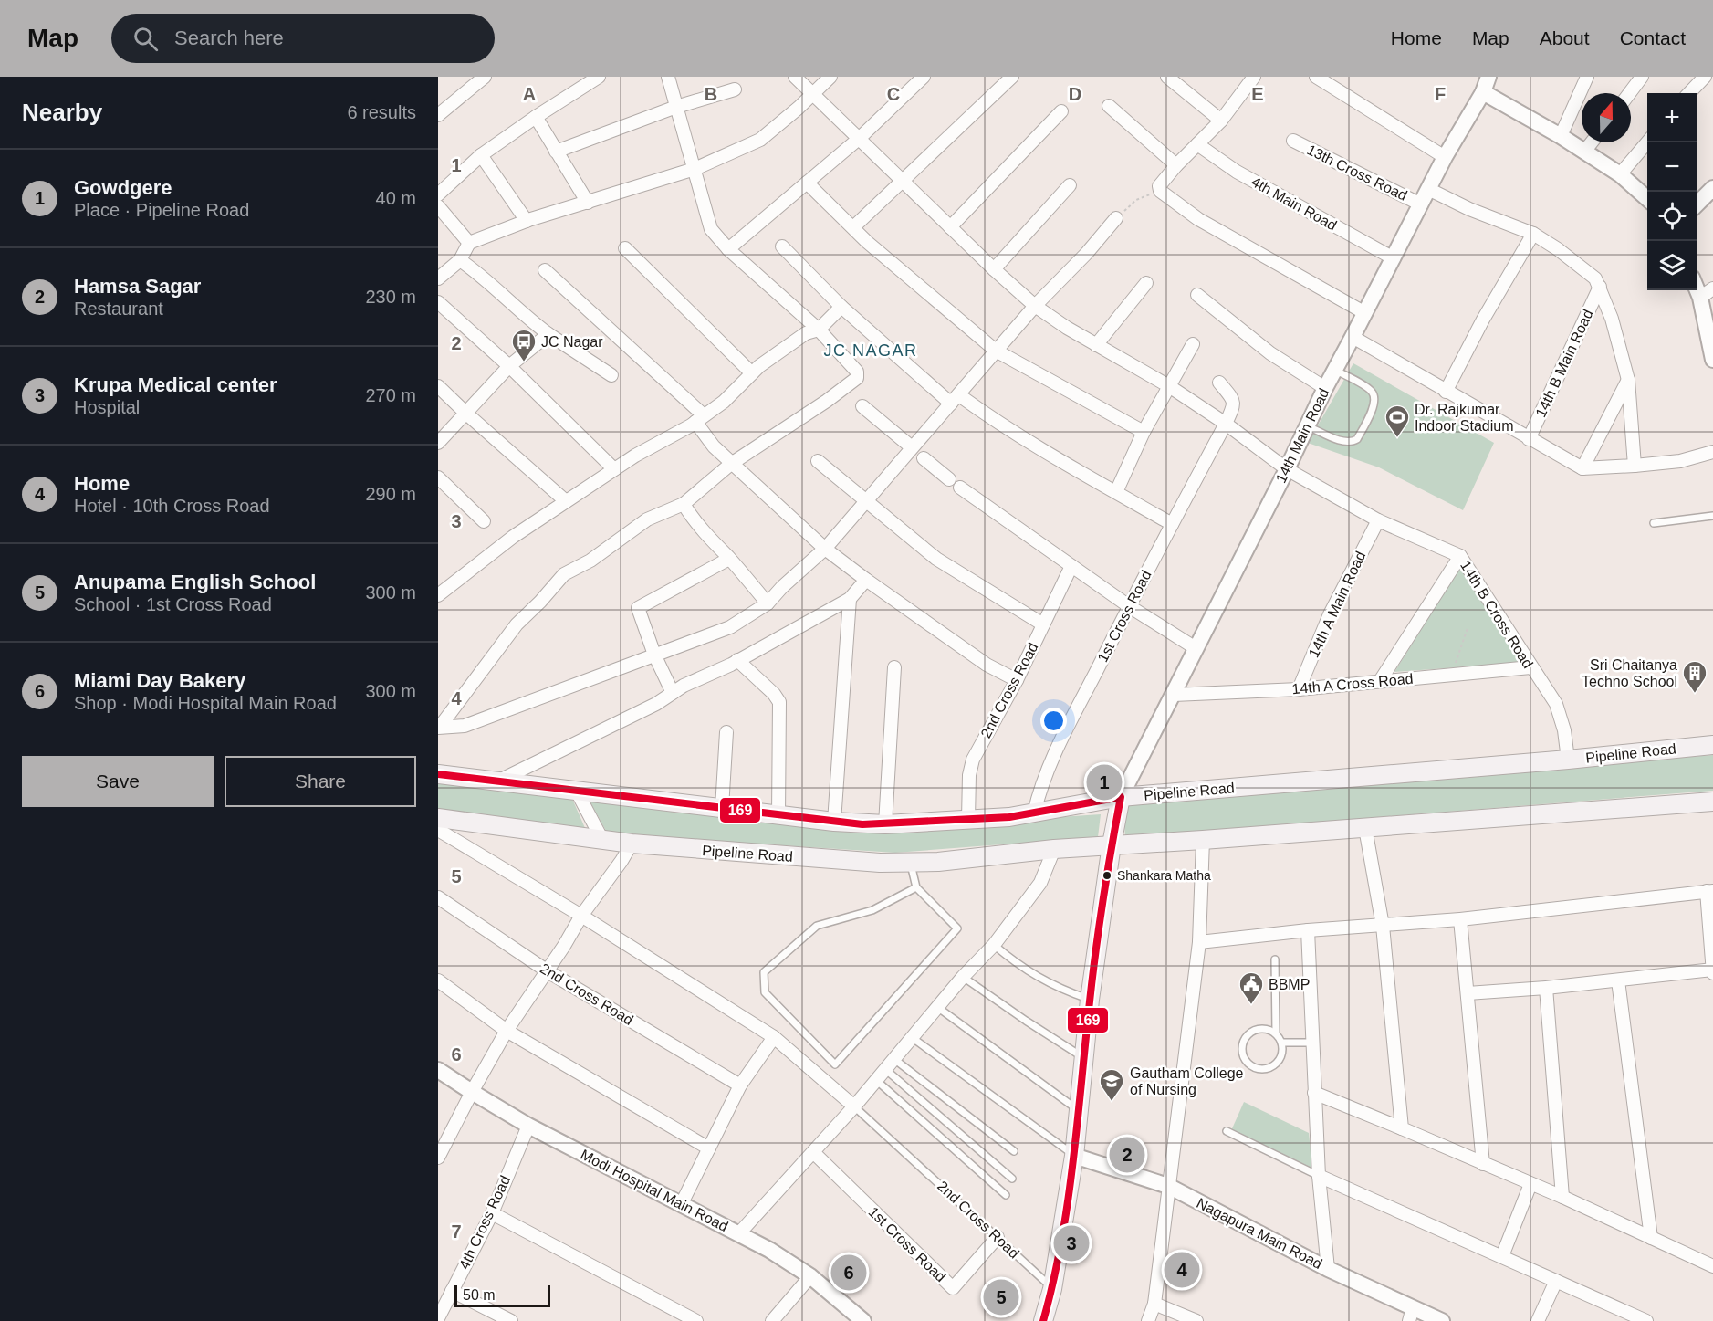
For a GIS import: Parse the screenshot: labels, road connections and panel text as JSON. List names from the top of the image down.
{
  "streets": {
    "main road": ["Pipeline Road"],
    "street": [
      "13th Cross Road",
      "4th Main Road",
      "14th B Main Road",
      "14th Main Road",
      "14th A Main Road",
      "14th B Cross Road",
      "1st Cross Road",
      "14th A Cross Road",
      "2nd Cross Road",
      "Modi Hospital Main Road",
      "4th Cross Road",
      "Nagapura Main Road"
    ]
  },
  "crossings": [
    ["13th Cross Road", "14th B Main Road"],
    ["13th Cross Road", "14th Main Road"],
    ["4th Main Road", "14th Main Road"],
    ["14th Main Road", "14th B Cross Road"],
    ["14th Main Road", "14th A Cross Road"],
    ["14th Main Road", "Pipeline Road"],
    ["14th A Main Road", "14th B Cross Road"],
    ["14th A Main Road", "14th A Cross Road"],
    ["14th B Cross Road", "1st Cross Road"],
    ["14th B Cross Road", "14th A Cross Road"],
    ["14th B Cross Road", "Pipeline Road"],
    ["1st Cross Road", "2nd Cross Road"],
    ["1st Cross Road", "Pipeline Road"],
    ["2nd Cross Road", "Pipeline Road"],
    ["Modi Hospital Main Road", "4th Cross Road"]
  ],
  "districts": ["JC NAGAR"],
  "places": {
    "bus stop": ["JC Nagar"],
    "sports": ["Dr. Rajkumar Indoor Stadium"],
    "building": ["Sri Chaitanya Techno School"],
    "other": ["Shankara Matha"],
    "public building": ["BBMP"],
    "school or university": ["Gautham College of Nursing"]
  },
  "lines": ["transit line 169"],
  "scale_bar": "50 m",
  "north": "top",
  "page": {
    "header": "Map",
    "search": "Search here",
    "nav": [
      "Home",
      "Map",
      "About",
      "Contact"
    ],
    "heading": ["Nearby", "6 results"],
    "map_buttons": ["+", "−"],
    "list": [
      {
        "mark": "1",
        "name": "Gowdgere",
        "note": "Place · Pipeline Road",
        "value": "40 m"
      },
      {
        "mark": "2",
        "name": "Hamsa Sagar",
        "note": "Restaurant",
        "value": "230 m"
      },
      {
        "mark": "3",
        "name": "Krupa Medical center",
        "note": "Hospital",
        "value": "270 m"
      },
      {
        "mark": "4",
        "name": "Home",
        "note": "Hotel · 10th Cross Road",
        "value": "290 m"
      },
      {
        "mark": "5",
        "name": "Anupama English School",
        "note": "School · 1st Cross Road",
        "value": "300 m"
      },
      {
        "mark": "6",
        "name": "Miami Day Bakery",
        "note": "Shop · Modi Hospital Main Road",
        "value": "300 m"
      }
    ],
    "buttons": ["Save", "Share"],
    "pins": [
      "1",
      "2",
      "3",
      "4",
      "6",
      "5"
    ],
    "scale": "50 m"
  },
  "grid": {
    "columns": [
      "A",
      "B",
      "C",
      "D",
      "E",
      "F"
    ],
    "rows": [
      "1",
      "2",
      "3",
      "4",
      "5",
      "6",
      "7"
    ]
  }
}
